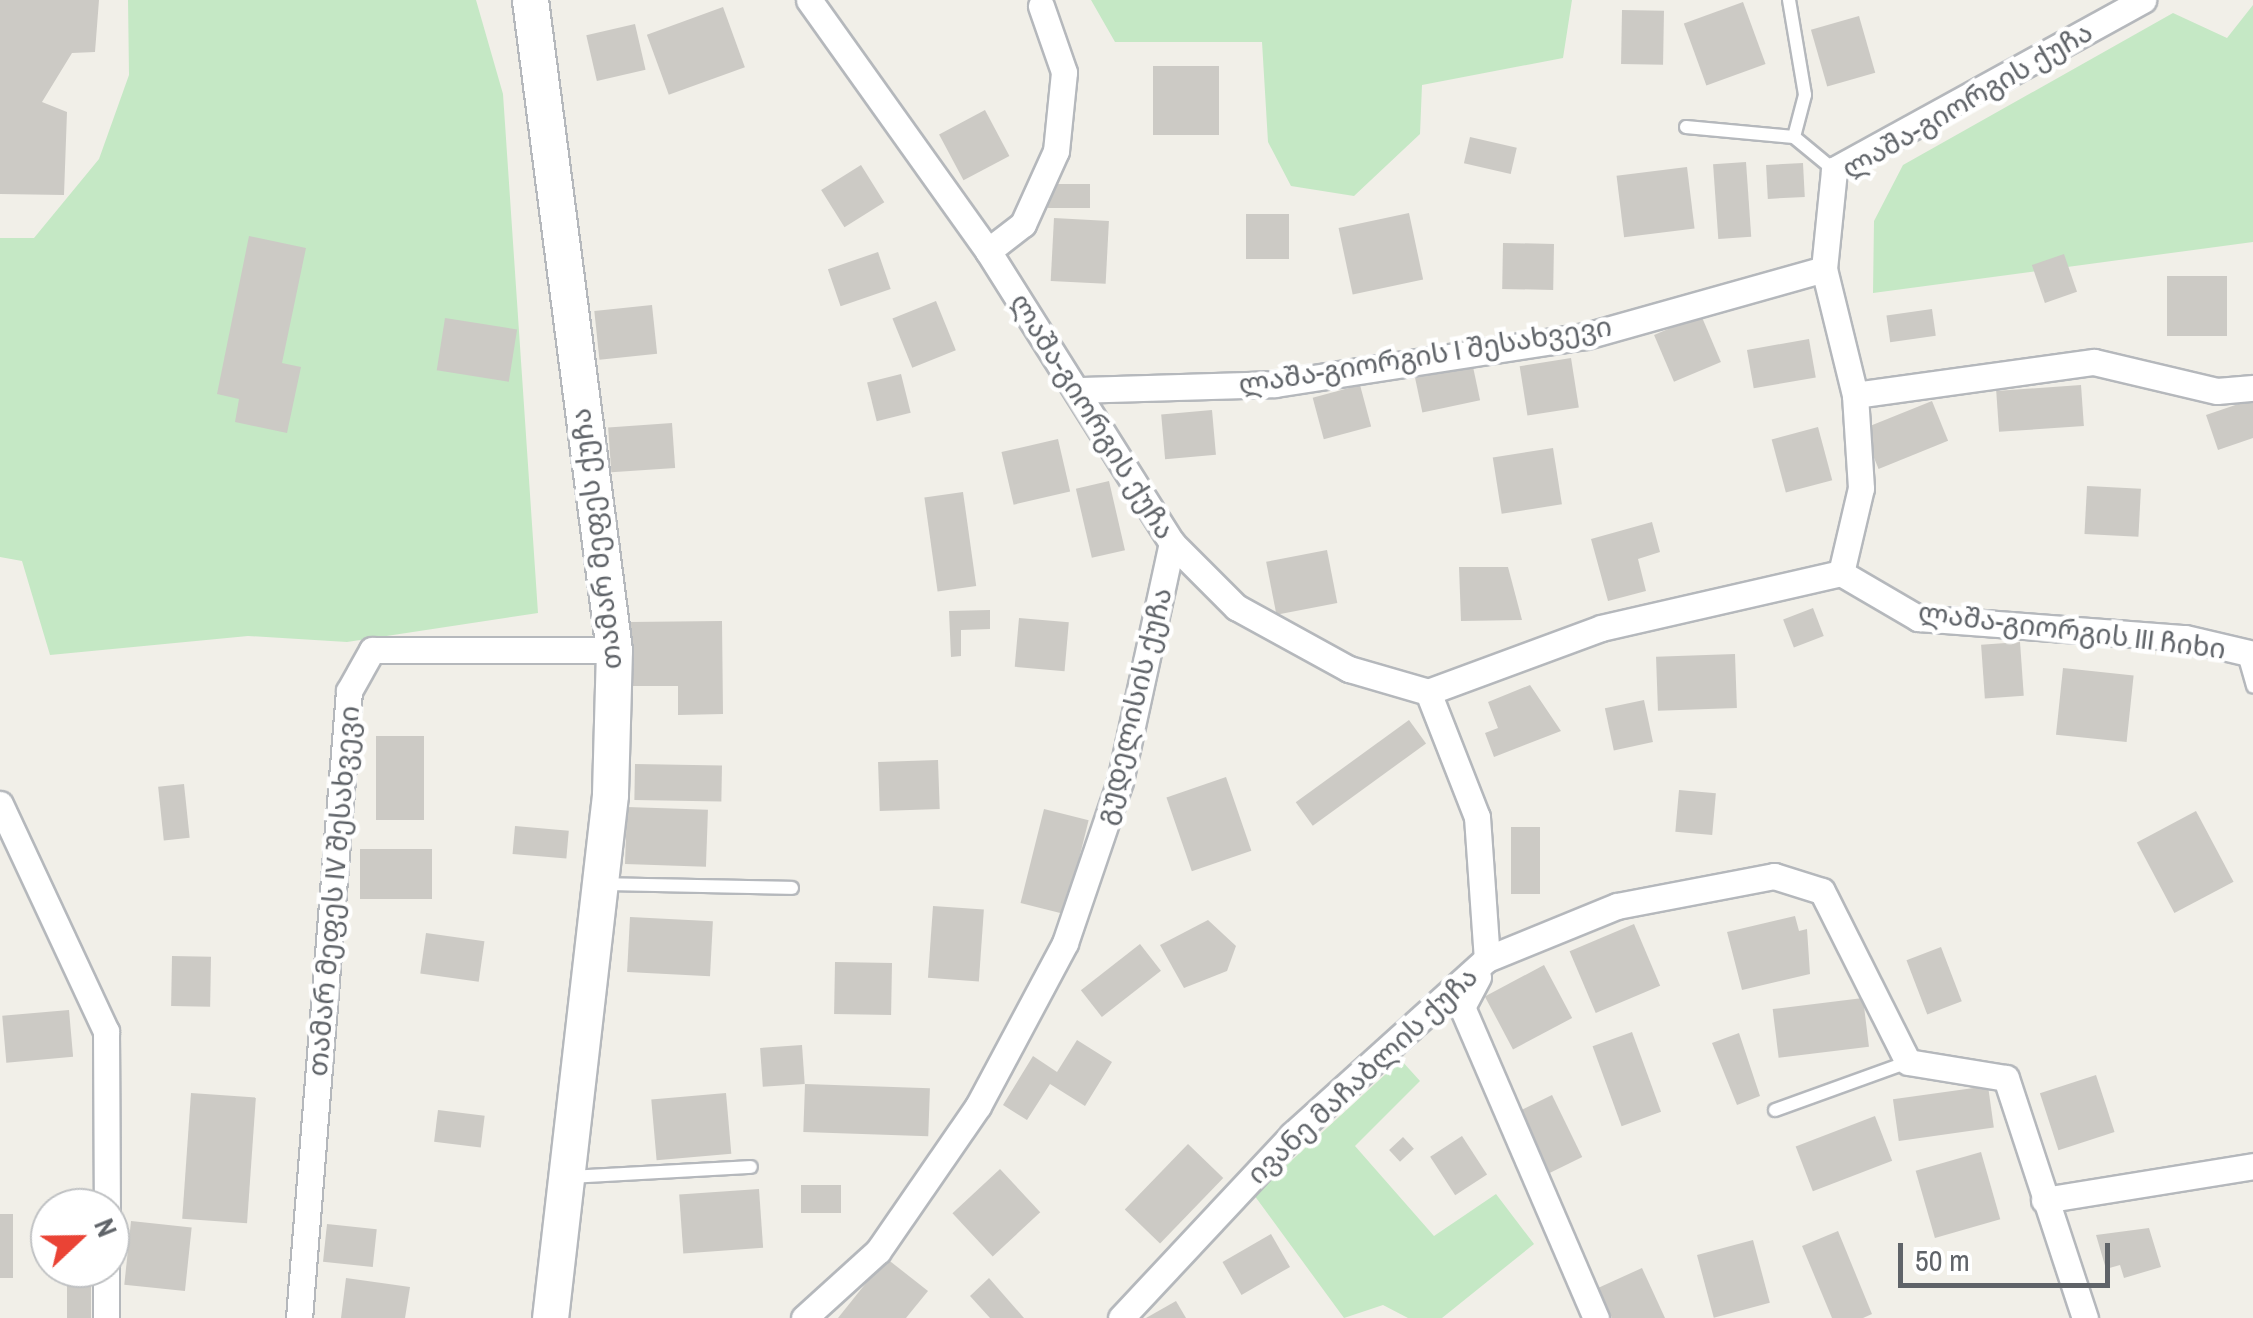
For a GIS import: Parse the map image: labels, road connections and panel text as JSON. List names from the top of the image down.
{
  "streets": {
    "street": [
      "ლაშა-გიორგის ქუჩა",
      "ლაშა-გიორგის I შესახვევი",
      "თამარ მეფეს ქუჩა",
      "ლაშა-გიორგის III ჩიხი",
      "გუდელისის ქუჩა",
      "თამარ მეფეს IV შესახვევი",
      "ივანე მაჩაბლის ქუჩა"
    ]
  },
  "crossings": [
    ["ლაშა-გიორგის ქუჩა", "ლაშა-გიორგის I შესახვევი"],
    ["ლაშა-გიორგის ქუჩა", "ლაშა-გიორგის III ჩიხი"],
    ["ლაშა-გიორგის ქუჩა", "გუდელისის ქუჩა"],
    ["თამარ მეფეს ქუჩა", "თამარ მეფეს IV შესახვევი"]
  ],
  "scale_bar": "50 m",
  "north": "right"
}
